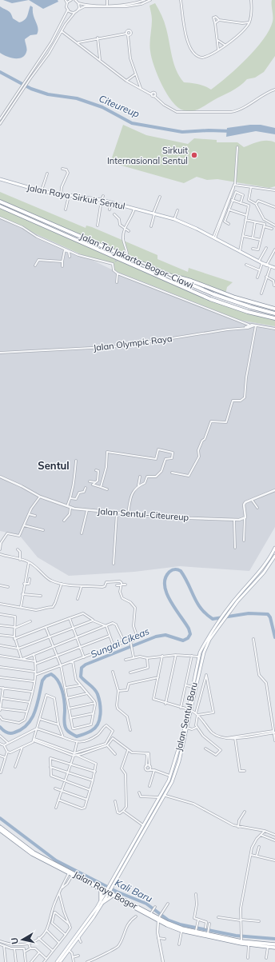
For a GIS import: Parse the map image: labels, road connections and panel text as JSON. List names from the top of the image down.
{
  "streets": {
    "highway": ["Jalan Tol Jakarta–Bogor–Ciawi", "Jalan Raya Bogor"],
    "main road": ["Jalan Raya Sirkuit Sentul", "Jalan Sentul Baru"],
    "street": ["Jalan Olympic Raya", "Jalan Sentul-Citeureup"]
  },
  "crossings": [
    ["Jalan Sentul Baru", "Jalan Raya Bogor"]
  ],
  "districts": ["Sentul"],
  "water": ["Citeureup", "Sungai Cikeas", "Kali Baru"],
  "places": ["Sirkuit Internasional Sentul"],
  "north": "left"
}
